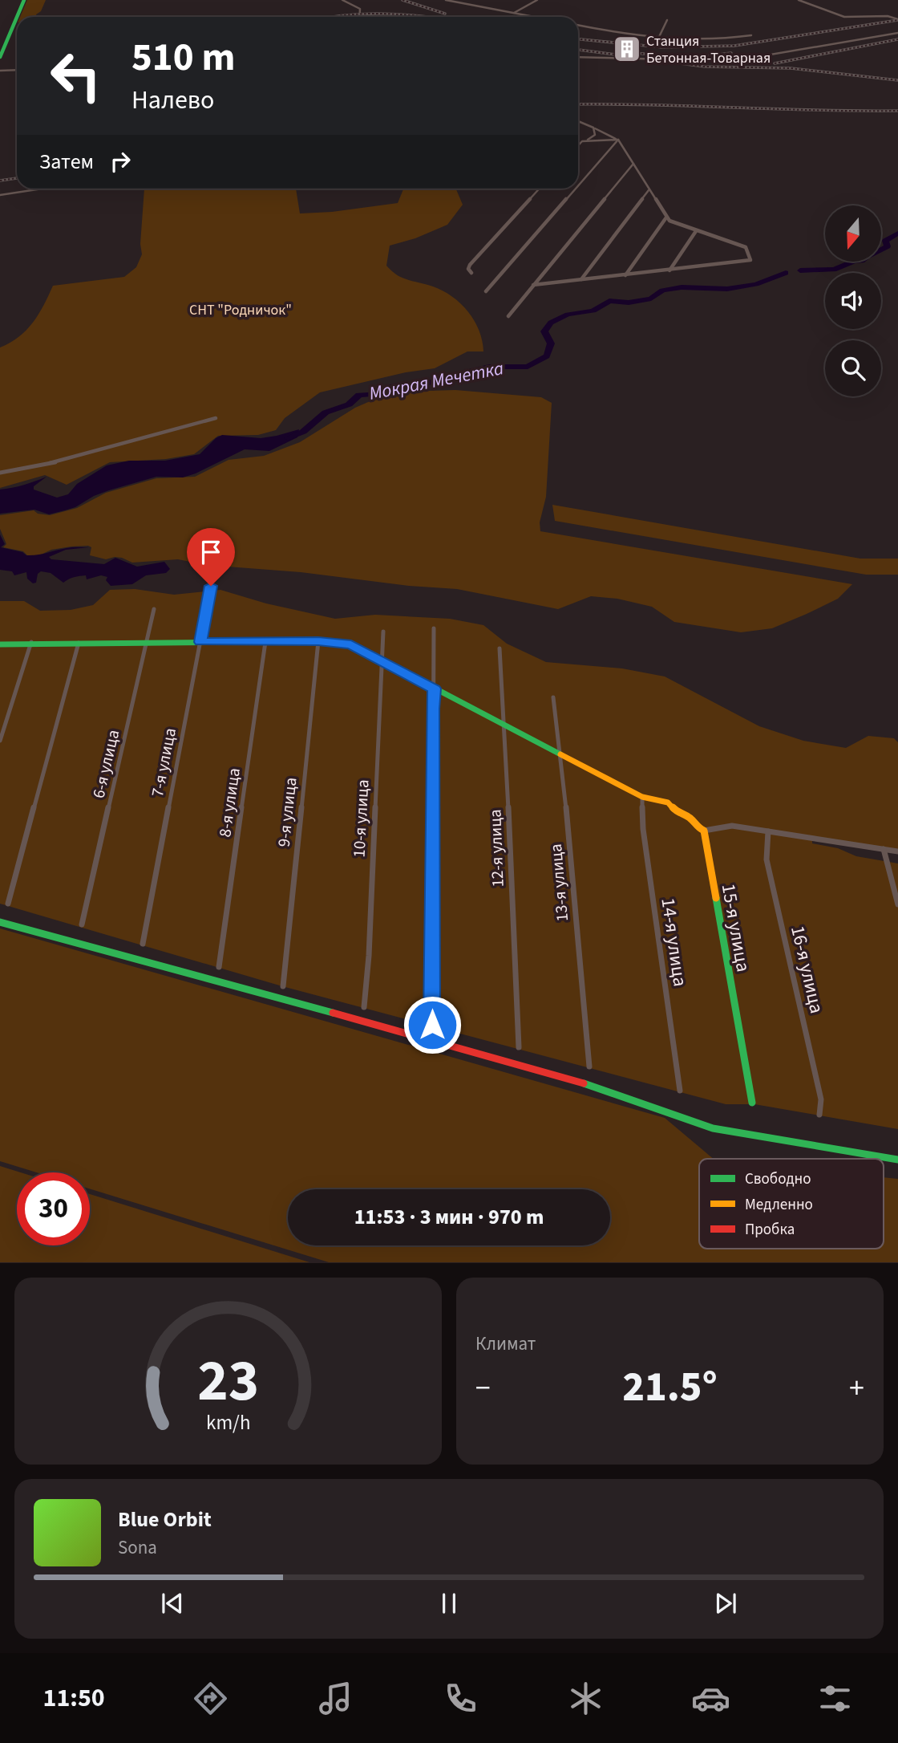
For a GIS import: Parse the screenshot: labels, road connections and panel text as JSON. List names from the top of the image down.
{
  "streets": {
    "main road": ["15-я улица"],
    "street": [
      "7-я улица",
      "6-я улица",
      "8-я улица",
      "9-я улица",
      "10-я улица",
      "12-я улица",
      "13-я улица",
      "14-я улица",
      "16-я улица"
    ]
  },
  "water": ["Мокрая Мечетка"],
  "parks": ["СНТ \"Родничок\""],
  "places": {
    "building": ["Станция Бетонная-Товарная"]
  },
  "legend": ["Свободно", "Медленно", "Пробка"],
  "north": "bottom",
  "page": {
    "turn": ["510 m", "Налево"],
    "then": "Затем",
    "limit": "30",
    "trip": "11:53 · 3 мин · 970 m",
    "tile": "Климат",
    "heat": ["−", "21.5°", "+"],
    "song": ["Blue Orbit", "Sona"],
    "tabs": "11:50",
    "gauge": ["23", "km/h"]
  }
}
